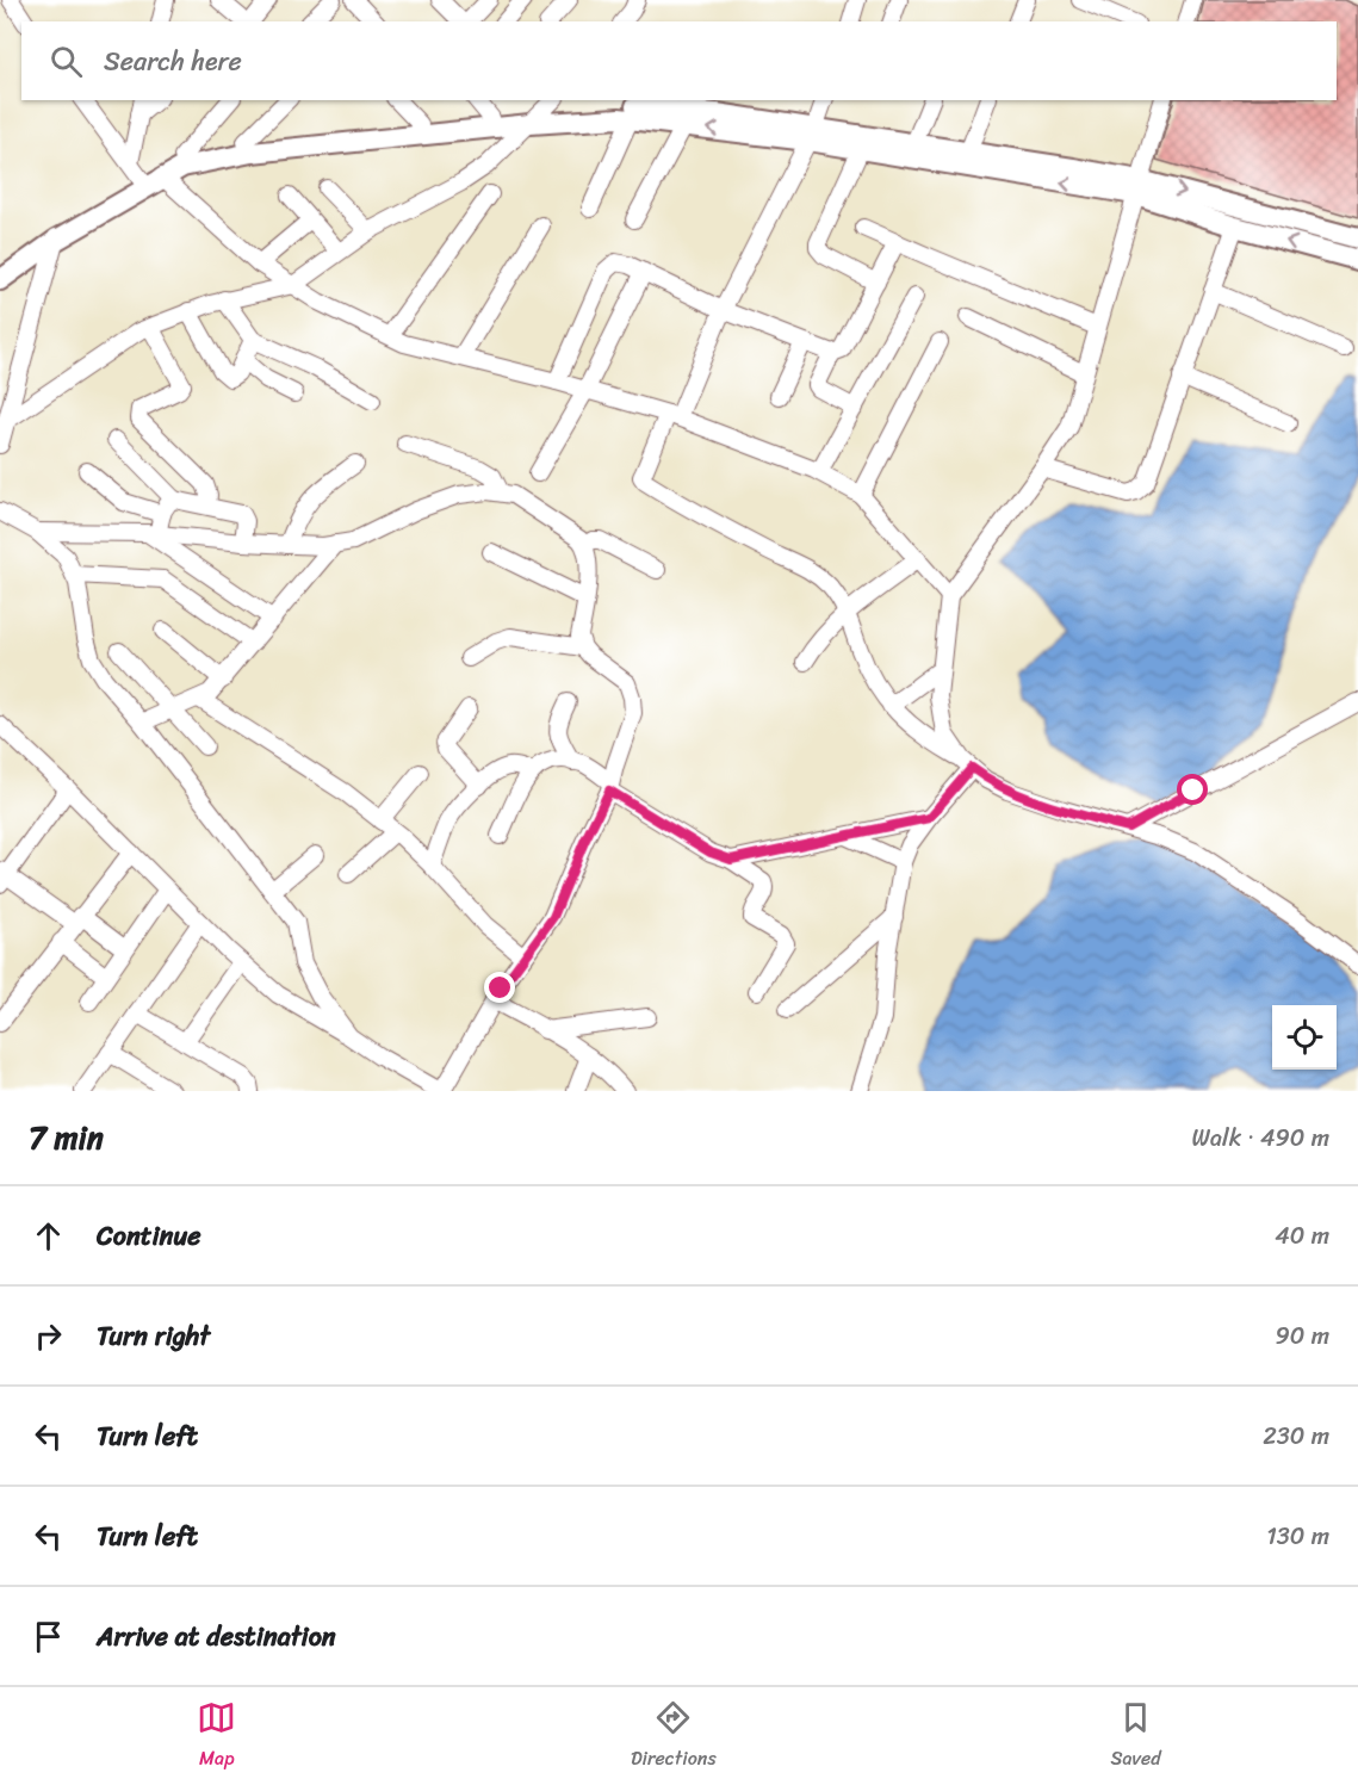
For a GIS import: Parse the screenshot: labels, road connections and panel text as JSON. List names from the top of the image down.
{
  "page": {
    "search": "Search here",
    "heading": ["7 min", "Walk · 490 m"],
    "list": [
      ["Continue", "40 m"],
      ["Turn right", "90 m"],
      ["Turn left", "230 m"],
      ["Turn left", "130 m"],
      "Arrive at destination"
    ],
    "nav": ["Map", "Directions", "Saved"]
  }
}
